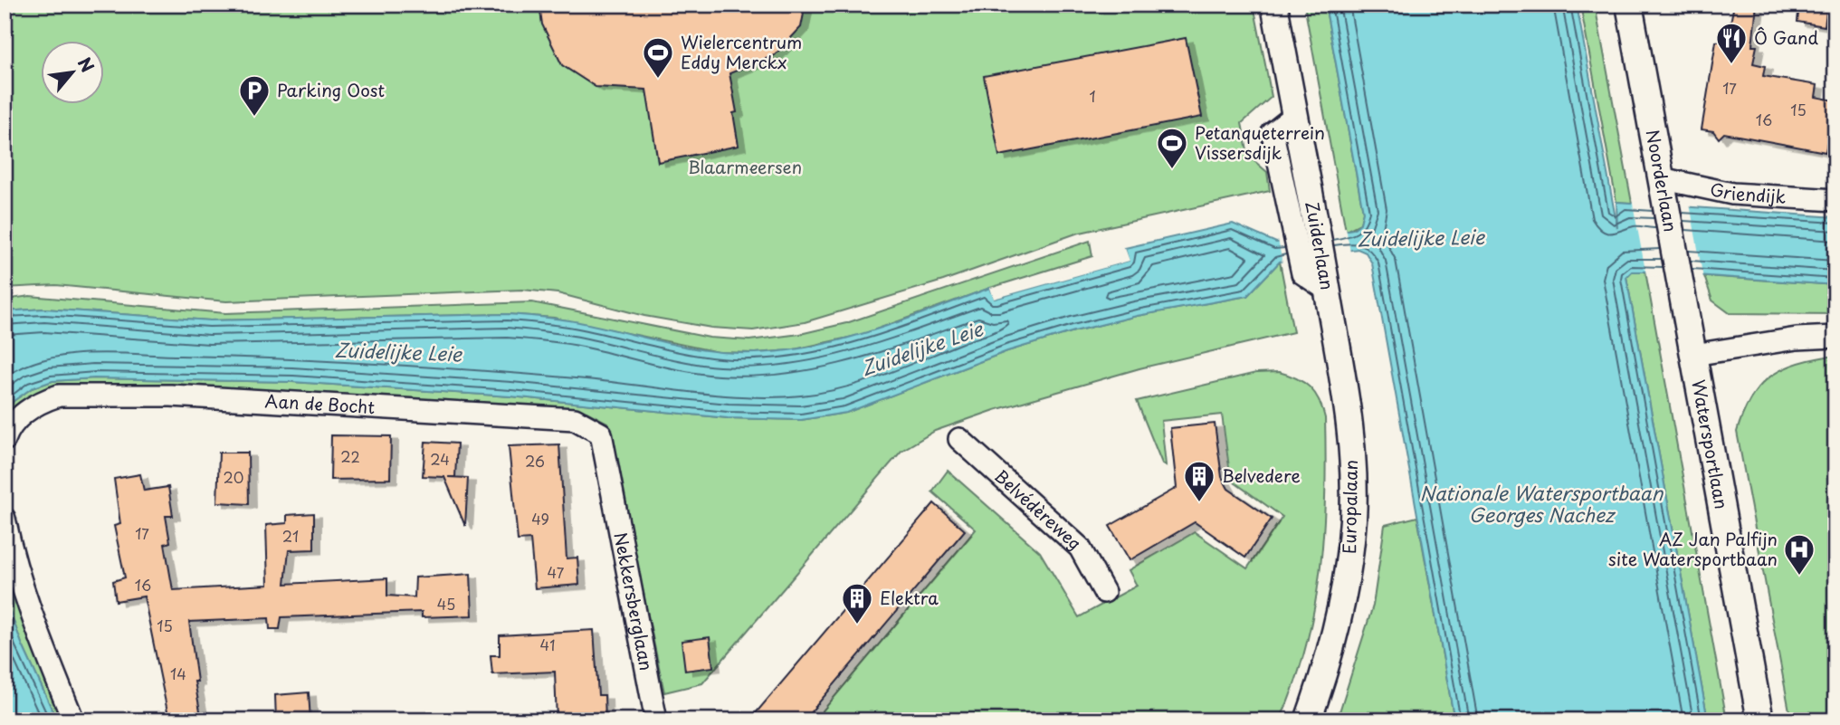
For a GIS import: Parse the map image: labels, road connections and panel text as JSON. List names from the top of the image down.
{
  "streets": {
    "street": [
      "Noorderlaan",
      "Griendijk",
      "Zuiderlaan",
      "Aan de Bocht",
      "Watersportlaan",
      "Europalaan",
      "Belvédèreweg",
      "Nekkersberglaan"
    ]
  },
  "crossings": [
    ["Noorderlaan", "Griendijk"],
    ["Noorderlaan", "Watersportlaan"],
    ["Zuiderlaan", "Europalaan"],
    ["Aan de Bocht", "Nekkersberglaan"]
  ],
  "water": ["Zuidelijke Leie", "Nationale Watersportbaan Georges Nachez"],
  "parks": ["Blaarmeersen"],
  "places": {
    "restaurant": ["Ô Gand"],
    "sports": ["Wielercentrum Eddy Merckx", "Petanqueterrein Vissersdijk"],
    "parking": ["Parking Oost"],
    "building": ["Belvedere", "Elektra"],
    "hospital": ["AZ Jan Palfijn site Watersportbaan"]
  },
  "house_numbers": [
    "17",
    "1",
    "15",
    "16",
    "22",
    "24",
    "26",
    "20",
    "49",
    "17",
    "21",
    "47",
    "16",
    "45",
    "15",
    "41",
    "14"
  ],
  "north": "top right"
}
